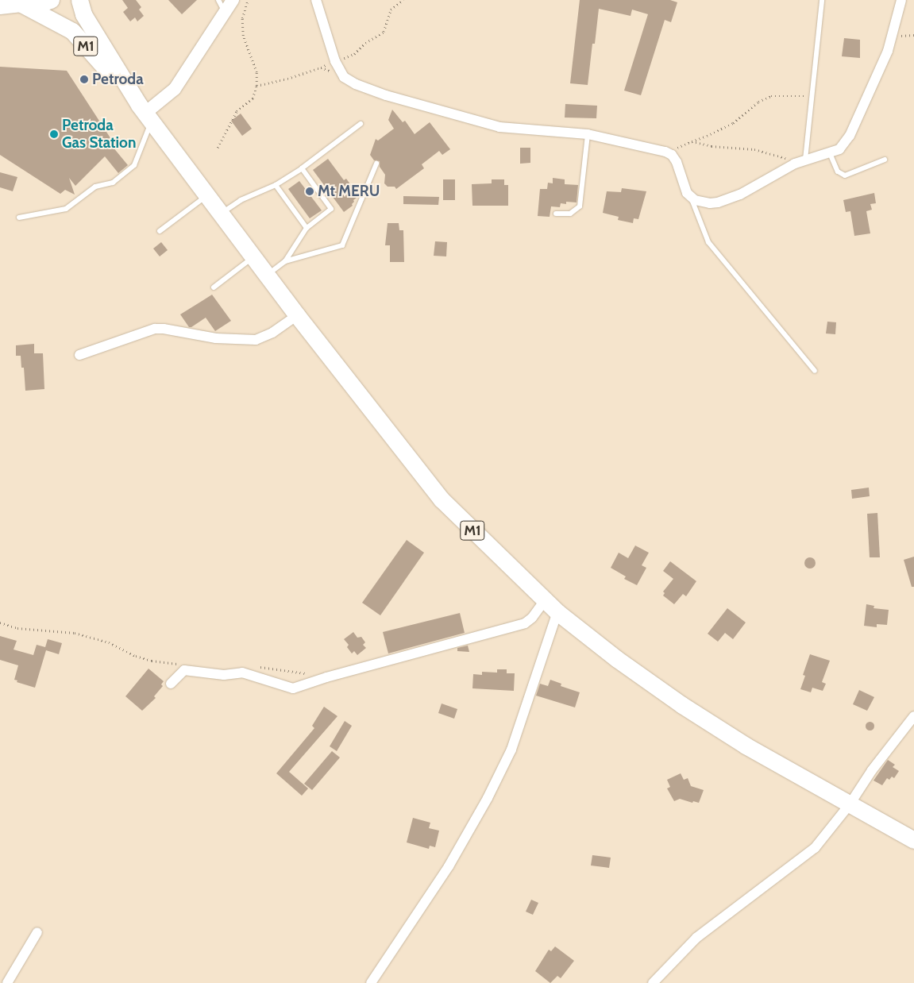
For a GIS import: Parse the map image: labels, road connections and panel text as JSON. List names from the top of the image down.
{
  "streets": {
    "highway": ["M1"]
  },
  "places": ["Petroda", "Petroda Gas Station", "Mt MERU"]
}
